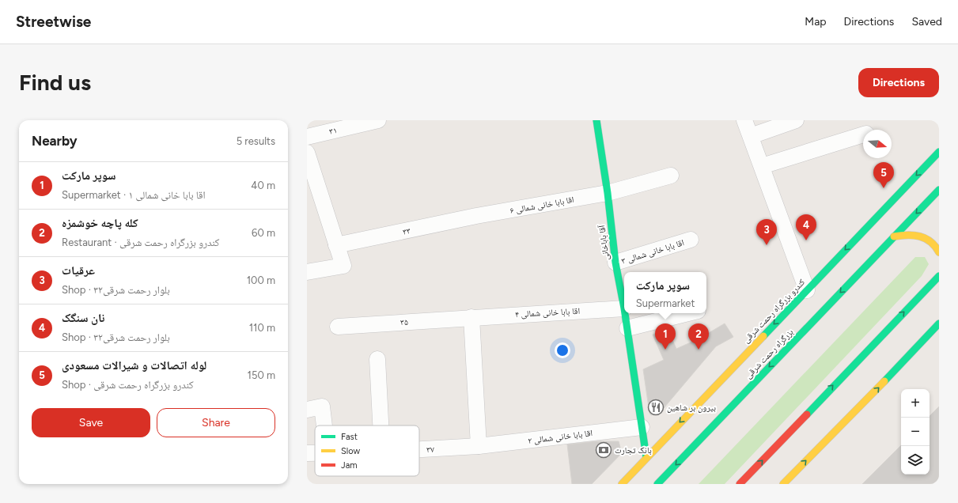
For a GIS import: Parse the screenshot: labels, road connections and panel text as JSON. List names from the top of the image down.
{
  "streets": {
    "main road": ["آقا باباخانی", "کندرو بزرگراه رحمت شرقی", "بزرگراه رحمت شرقی"],
    "street": [
      "۳۱",
      "۶ اقا بابا خانی شمالی",
      "۳۳",
      "۳ اقا بابا خانی شمالی",
      "۴ اقا بابا خانی شمالی",
      "۳۵",
      "۲ اقا بابا خانی شمالی",
      "۳۷"
    ]
  },
  "crossings": [
    ["۶ اقا بابا خانی شمالی", "۳۳"],
    ["۶ اقا بابا خانی شمالی", "آقا باباخانی"],
    ["آقا باباخانی", "۳ اقا بابا خانی شمالی"],
    ["آقا باباخانی", "کندرو بزرگراه رحمت شرقی"],
    ["آقا باباخانی", "۴ اقا بابا خانی شمالی"],
    ["آقا باباخانی", "۲ اقا بابا خانی شمالی"],
    ["۴ اقا بابا خانی شمالی", "۳۵"],
    ["۲ اقا بابا خانی شمالی", "۳۷"]
  ],
  "one_way": ["کندرو بزرگراه رحمت شرقی"],
  "places": {
    "restaurant": ["بیرون بر شاهین"],
    "bank": ["بانک تجارت"]
  },
  "legend": ["Fast", "Slow", "Jam"],
  "north": "right",
  "page": {
    "header": "Streetwise",
    "nav": ["Map", "Directions", "Saved"],
    "buttons": [
      "Directions",
      ["Save", "Share"]
    ],
    "title": "Find us",
    "heading": ["Nearby", "5 results"],
    "list": [
      {
        "mark": "1",
        "name": "سوپر مارکت",
        "note": "Supermarket · ۱ اقا بابا خانی شمالی",
        "value": "40 m"
      },
      {
        "mark": "2",
        "name": "کله پاچه خوشمزه",
        "note": "Restaurant · کندرو بزرگراه رحمت شرقی",
        "value": "60 m"
      },
      {
        "mark": "3",
        "name": "عرقیات",
        "note": "Shop · بلوار رحمت شرقی۳۲",
        "value": "100 m"
      },
      {
        "mark": "4",
        "name": "نان سنگک",
        "note": "Shop · بلوار رحمت شرقی۳۲",
        "value": "110 m"
      },
      {
        "mark": "5",
        "name": "لوله اتصالات و شیرالات مسعودی",
        "note": "Shop · کندرو بزرگراه رحمت شرقی",
        "value": "150 m"
      }
    ],
    "pins": [
      "5",
      "4",
      "3",
      "1",
      "2"
    ],
    "popup": ["سوپر مارکت", "Supermarket"],
    "map_buttons": ["+", "−"]
  }
}
